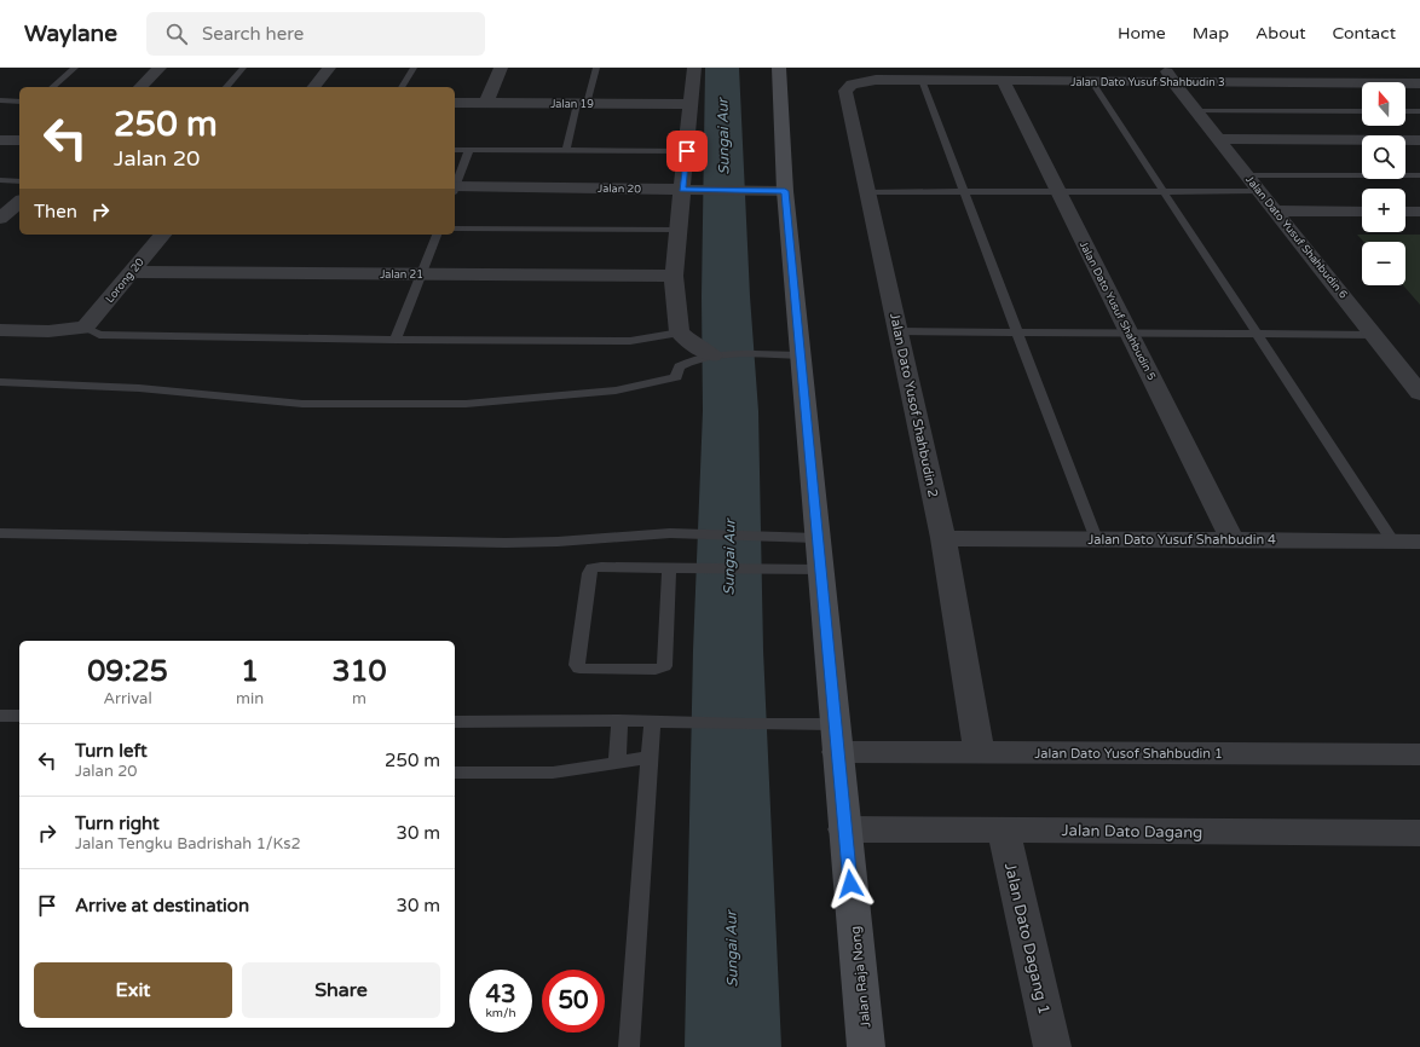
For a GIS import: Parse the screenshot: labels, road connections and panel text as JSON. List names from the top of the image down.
{
  "streets": {
    "main road": ["Jalan Raja Nong"],
    "street": [
      "Jalan Dato Yusuf Shahbudin 3",
      "Jalan 19",
      "Jalan 20",
      "Jalan Dato Yusuf Shahbudin 6",
      "Jalan 21",
      "Lorong 20",
      "Jalan Dato Yusuf Shahbudin 5",
      "Jalan Dato Yusof Shahbudin 2",
      "Jalan Dato Yusuf Shahbudin 4",
      "Jalan Dato Yusof Shahbudin 1",
      "Jalan Dato Dagang",
      "Jalan Dato Dagang 1"
    ]
  },
  "crossings": [
    ["Jalan Dato Yusuf Shahbudin 3", "Jalan Dato Yusuf Shahbudin 6"],
    ["Jalan Dato Yusuf Shahbudin 3", "Jalan Dato Yusuf Shahbudin 5"],
    ["Jalan Dato Yusuf Shahbudin 3", "Jalan Dato Yusof Shahbudin 2"],
    ["Jalan 20", "Jalan Raja Nong"],
    ["Jalan 21", "Lorong 20"],
    ["Jalan Dato Yusuf Shahbudin 5", "Jalan Dato Yusuf Shahbudin 4"],
    ["Jalan Dato Yusof Shahbudin 2", "Jalan Dato Yusuf Shahbudin 4"],
    ["Jalan Dato Yusof Shahbudin 2", "Jalan Dato Yusof Shahbudin 1"],
    ["Jalan Dato Yusof Shahbudin 1", "Jalan Raja Nong"],
    ["Jalan Dato Dagang", "Jalan Dato Dagang 1"],
    ["Jalan Dato Dagang", "Jalan Raja Nong"]
  ],
  "water": ["Sungai Aur"],
  "north": "top",
  "page": {
    "header": "Waylane",
    "search": "Search here",
    "nav": [
      "Home",
      "Map",
      "About",
      "Contact"
    ],
    "map_buttons": ["+", "−"],
    "turn": ["250 m", "Jalan 20"],
    "then": "Then",
    "eta": [
      "09:25",
      "Arrival",
      "1",
      "min",
      "310",
      "m"
    ],
    "list": [
      {
        "name": "Turn left",
        "note": "Jalan 20",
        "value": "250 m"
      },
      {
        "name": "Turn right",
        "note": "Jalan Tengku Badrishah 1/Ks2",
        "value": "30 m"
      },
      {
        "name": "Arrive at destination",
        "value": "30 m"
      }
    ],
    "buttons": ["Exit", "Share"],
    "speed": "43 km/h",
    "limit": "50"
  }
}
